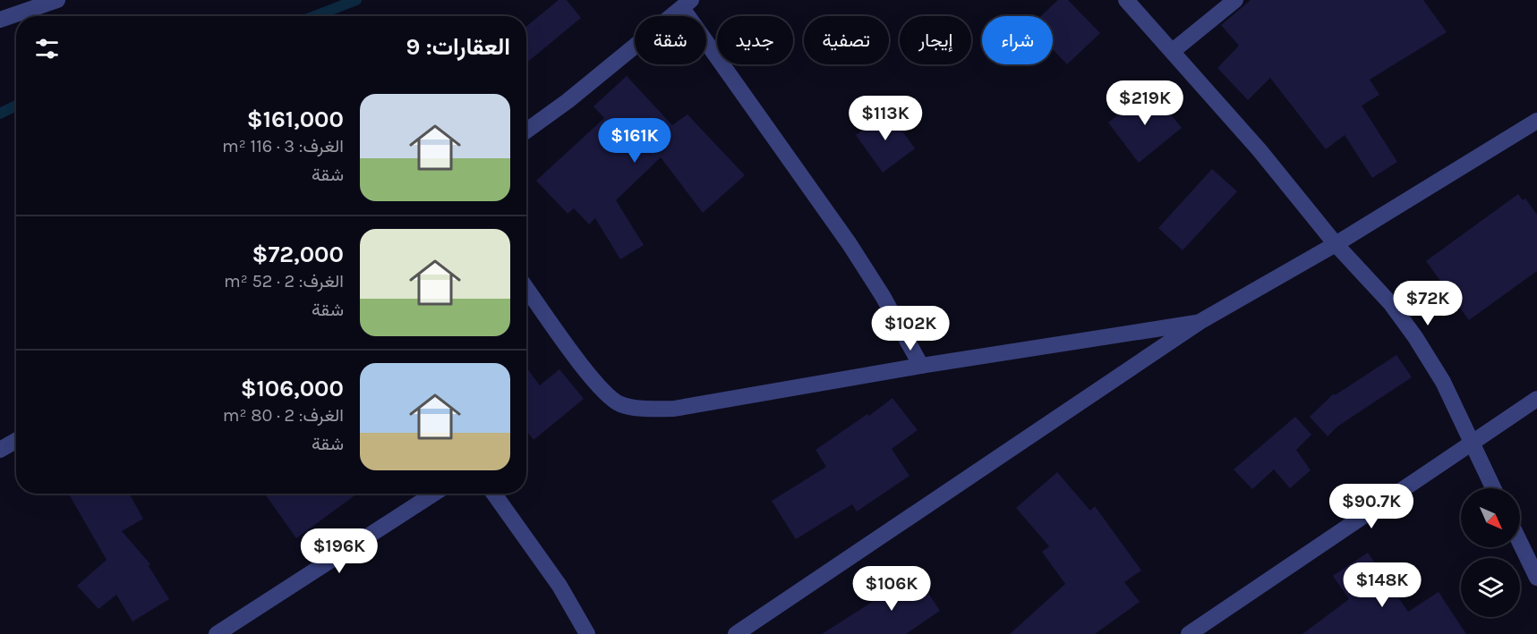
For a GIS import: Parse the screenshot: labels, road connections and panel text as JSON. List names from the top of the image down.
{
  "north": "bottom right",
  "page": {
    "chip": [
      "شراء",
      "إيجار",
      "تصفية",
      "جديد",
      "شقة"
    ],
    "heading": "العقارات: 9",
    "price": [
      "$219K",
      "$113K",
      "$161K",
      "$72K",
      "$102K",
      "$90.7K",
      "$196K",
      "$148K",
      "$106K"
    ],
    "list": [
      {
        "name": "$161,000",
        "note": "الغرف: 3 · 116 m² · شقة"
      },
      {
        "name": "$72,000",
        "note": "الغرف: 2 · 52 m² · شقة"
      },
      {
        "name": "$106,000",
        "note": "الغرف: 2 · 80 m² · شقة"
      }
    ]
  }
}
